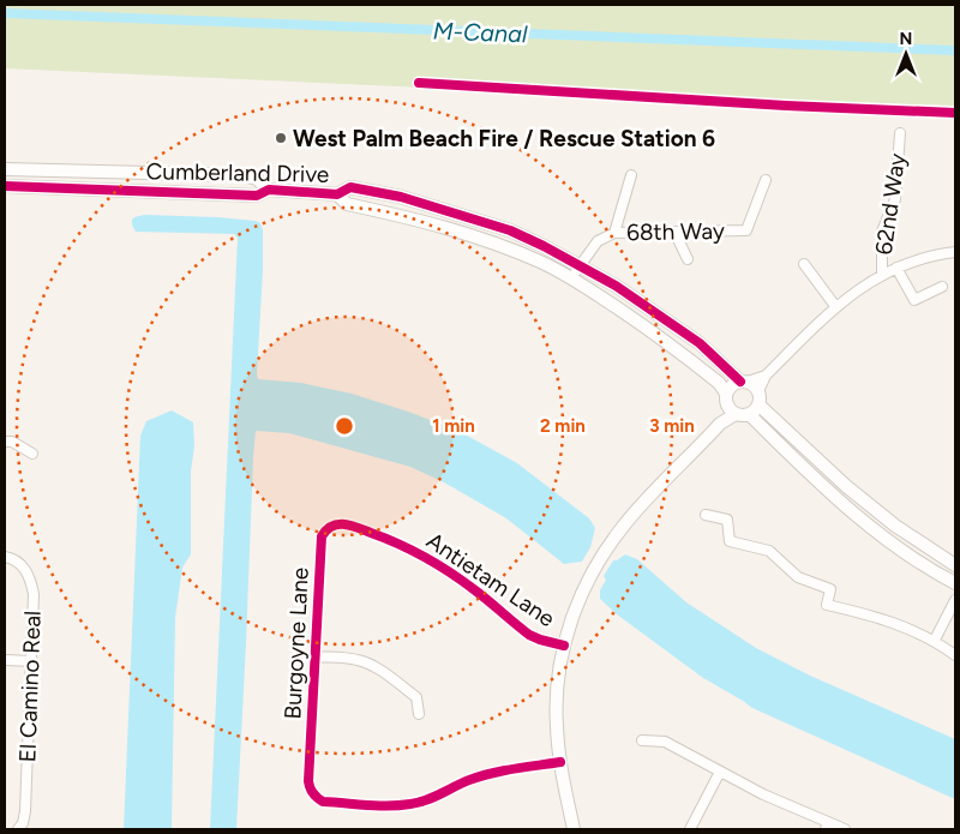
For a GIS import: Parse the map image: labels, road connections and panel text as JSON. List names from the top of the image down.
{
  "streets": {
    "street": [
      "Cumberland Drive",
      "62nd Way",
      "68th Way",
      "Antietam Lane",
      "Burgoyne Lane",
      "El Camino Real"
    ]
  },
  "crossings": [
    ["Cumberland Drive", "68th Way"],
    ["Antietam Lane", "Burgoyne Lane"]
  ],
  "water": ["M-Canal"],
  "places": ["West Palm Beach Fire / Rescue Station 6"],
  "north": "top",
  "rings": ["1 min", "2 min", "3 min"]
}
